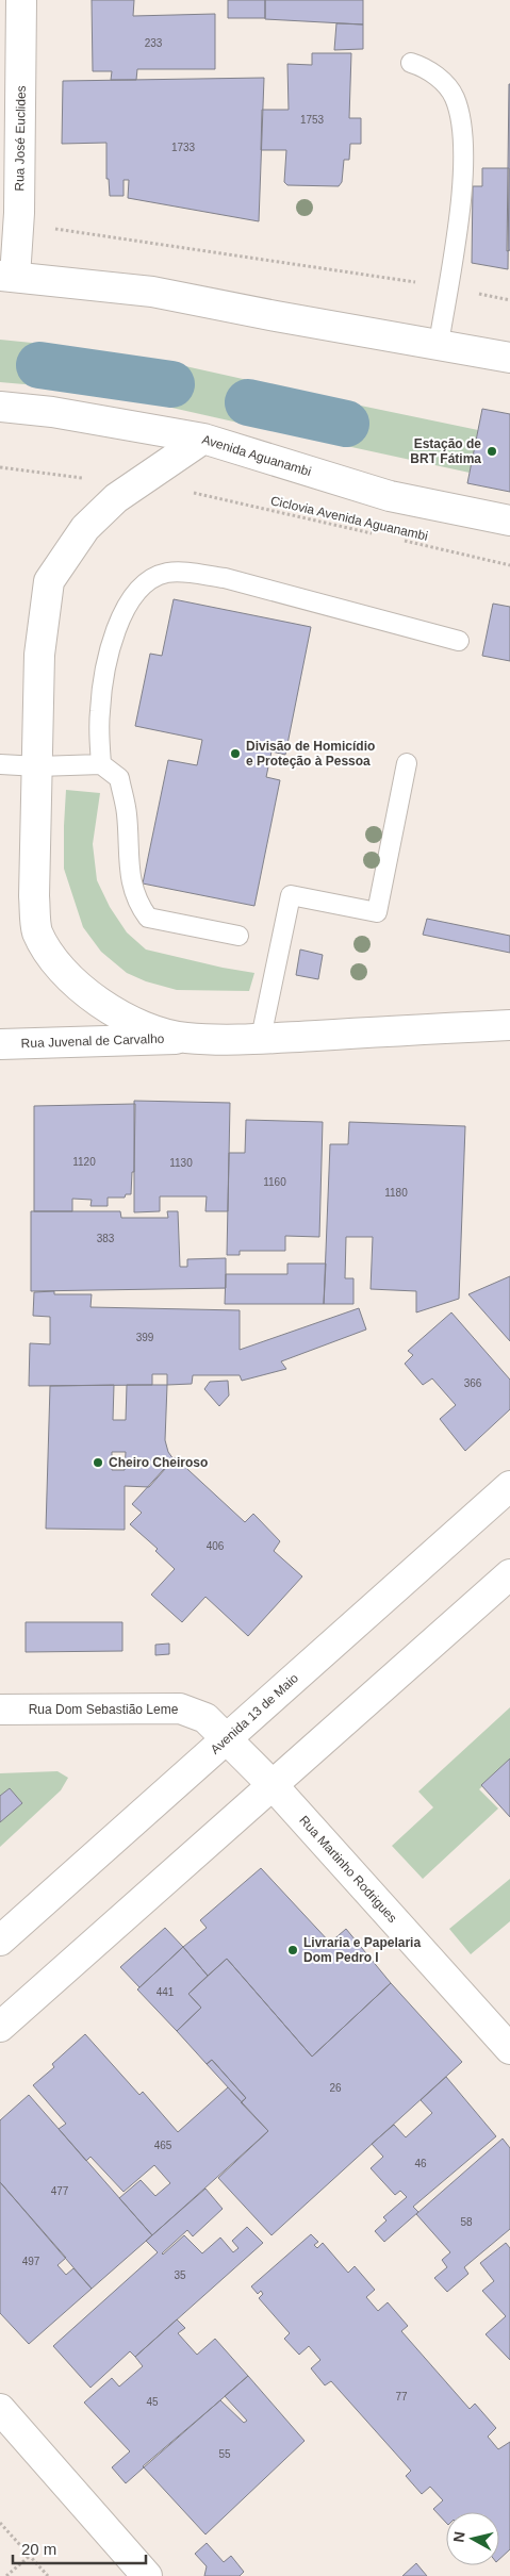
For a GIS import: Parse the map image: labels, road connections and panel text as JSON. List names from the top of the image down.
{
  "streets": {
    "main road": [
      "Rua José Euclides",
      "Avenida Aguanambi",
      "Rua Juvenal de Carvalho",
      "Rua Dom Sebastião Leme",
      "Avenida 13 de Maio",
      "Rua Martinho Rodrigues"
    ],
    "path": ["Ciclovia Avenida Aguanambi"]
  },
  "crossings": [
    ["Rua Dom Sebastião Leme", "Avenida 13 de Maio"],
    ["Rua Dom Sebastião Leme", "Rua Martinho Rodrigues"]
  ],
  "places": [
    "Estação de BRT Fátima",
    "Divisão de Homicídio e Proteção à Pessoa",
    "Cheiro Cheiroso",
    "Livraria e Papelaria Dom Pedro I"
  ],
  "house_numbers": [
    "233",
    "1753",
    "1733",
    "1120",
    "1130",
    "1160",
    "1180",
    "383",
    "399",
    "366",
    "406",
    "441",
    "26",
    "465",
    "46",
    "477",
    "58",
    "497",
    "35",
    "77",
    "45",
    "55"
  ],
  "scale_bar": "20 m",
  "north": "left"
}
